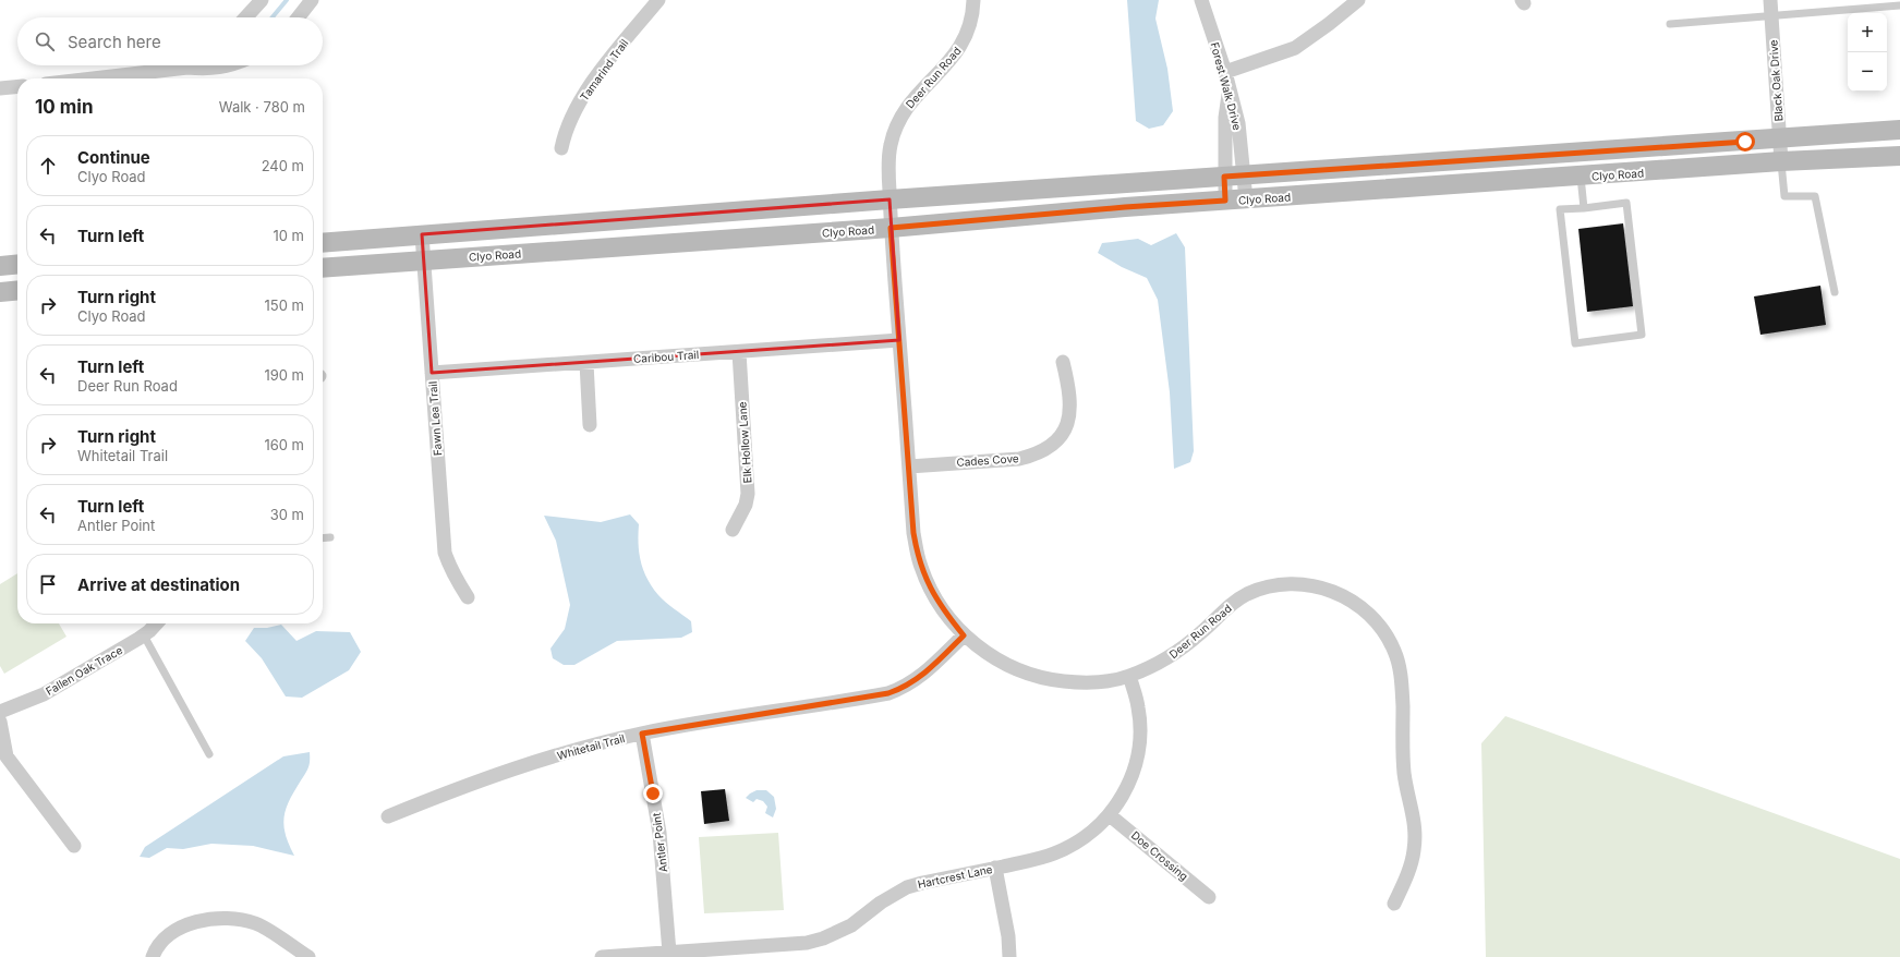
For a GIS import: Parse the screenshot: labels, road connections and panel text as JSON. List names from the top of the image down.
{
  "streets": {
    "street": [
      "Tamarind Trail",
      "Deer Run Road",
      "Black Oak Drive",
      "Forest Walk Drive",
      "Clyo Road",
      "Caribou Trail",
      "Fawn Lea Trail",
      "Elk Hollow Lane",
      "Cades Cove",
      "Fallen Oak Trace",
      "Whitetail Trail",
      "Antler Point",
      "Doe Crossing",
      "Hartcrest Lane"
    ]
  },
  "crossings": [
    ["Deer Run Road", "Clyo Road"],
    ["Deer Run Road", "Caribou Trail"],
    ["Deer Run Road", "Cades Cove"],
    ["Deer Run Road", "Whitetail Trail"],
    ["Deer Run Road", "Hartcrest Lane"],
    ["Black Oak Drive", "Clyo Road"],
    ["Forest Walk Drive", "Clyo Road"],
    ["Clyo Road", "Fawn Lea Trail"],
    ["Caribou Trail", "Fawn Lea Trail"],
    ["Caribou Trail", "Elk Hollow Lane"],
    ["Whitetail Trail", "Antler Point"],
    ["Antler Point", "Hartcrest Lane"],
    ["Doe Crossing", "Hartcrest Lane"]
  ],
  "page": {
    "map_buttons": ["+", "−"],
    "search": "Search here",
    "heading": ["10 min", "Walk · 780 m"],
    "list": [
      ["Continue", "Clyo Road", "240 m"],
      ["Turn left", "10 m"],
      ["Turn right", "Clyo Road", "150 m"],
      ["Turn left", "Deer Run Road", "190 m"],
      ["Turn right", "Whitetail Trail", "160 m"],
      ["Turn left", "Antler Point", "30 m"],
      "Arrive at destination"
    ]
  }
}
